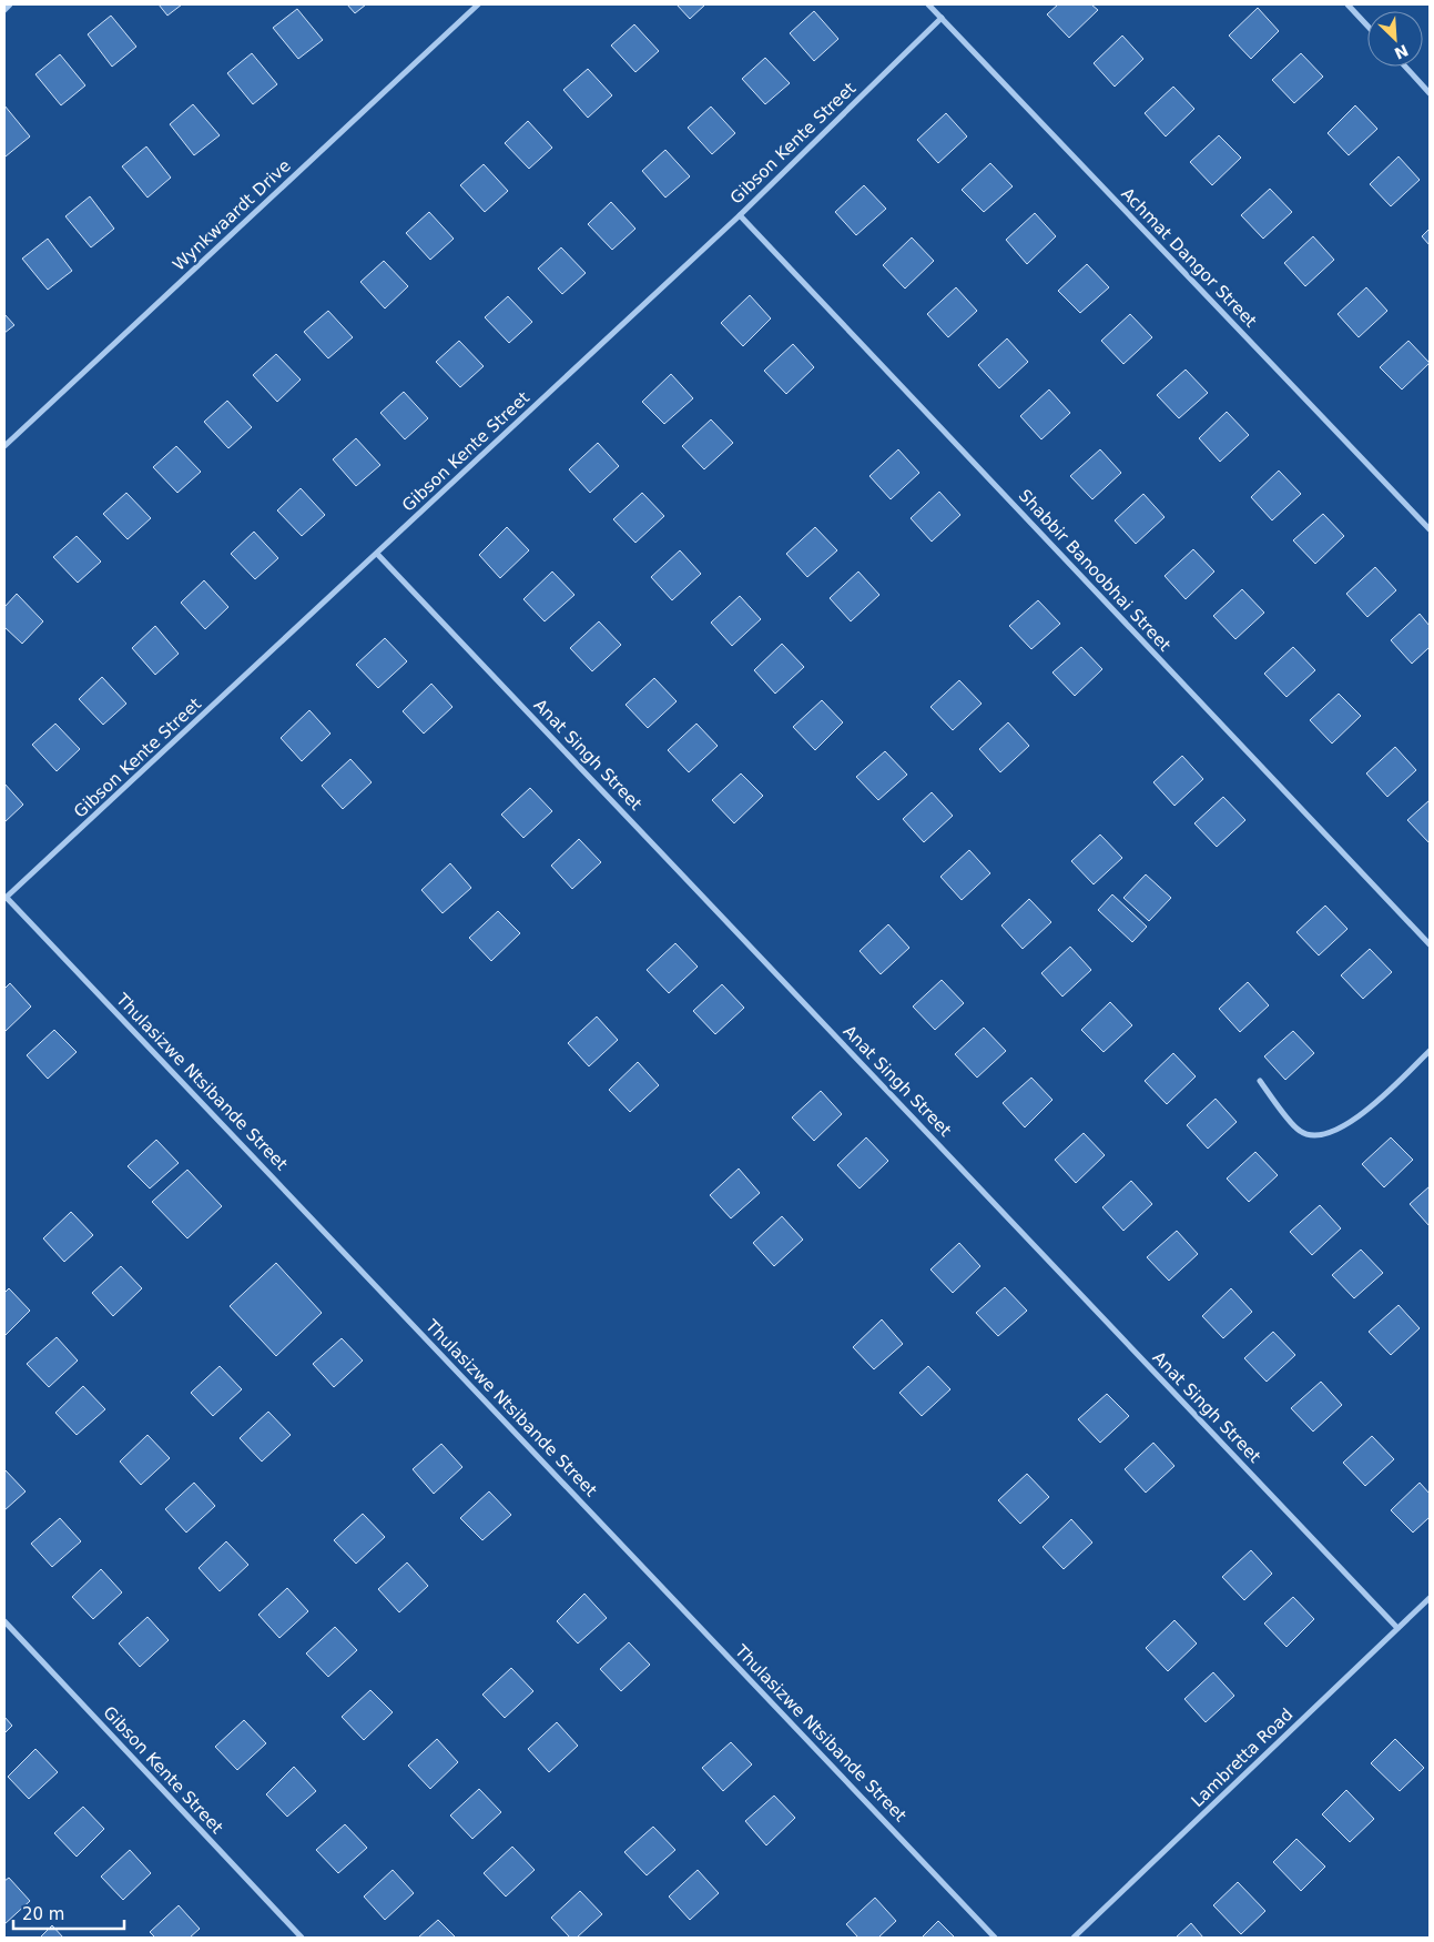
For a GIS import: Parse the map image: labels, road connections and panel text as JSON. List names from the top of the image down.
{
  "streets": {
    "street": [
      "Gibson Kente Street",
      "Wynkwaardt Drive",
      "Achmat Dangor Street",
      "Shabbir Banoobhai Street",
      "Anat Singh Street",
      "Thulasizwe Ntsibande Street",
      "Lambretta Road"
    ]
  },
  "crossings": [
    ["Gibson Kente Street", "Achmat Dangor Street"],
    ["Gibson Kente Street", "Shabbir Banoobhai Street"],
    ["Gibson Kente Street", "Anat Singh Street"],
    ["Gibson Kente Street", "Thulasizwe Ntsibande Street"],
    ["Anat Singh Street", "Lambretta Road"]
  ],
  "scale_bar": "20 m",
  "north": "bottom right"
}
